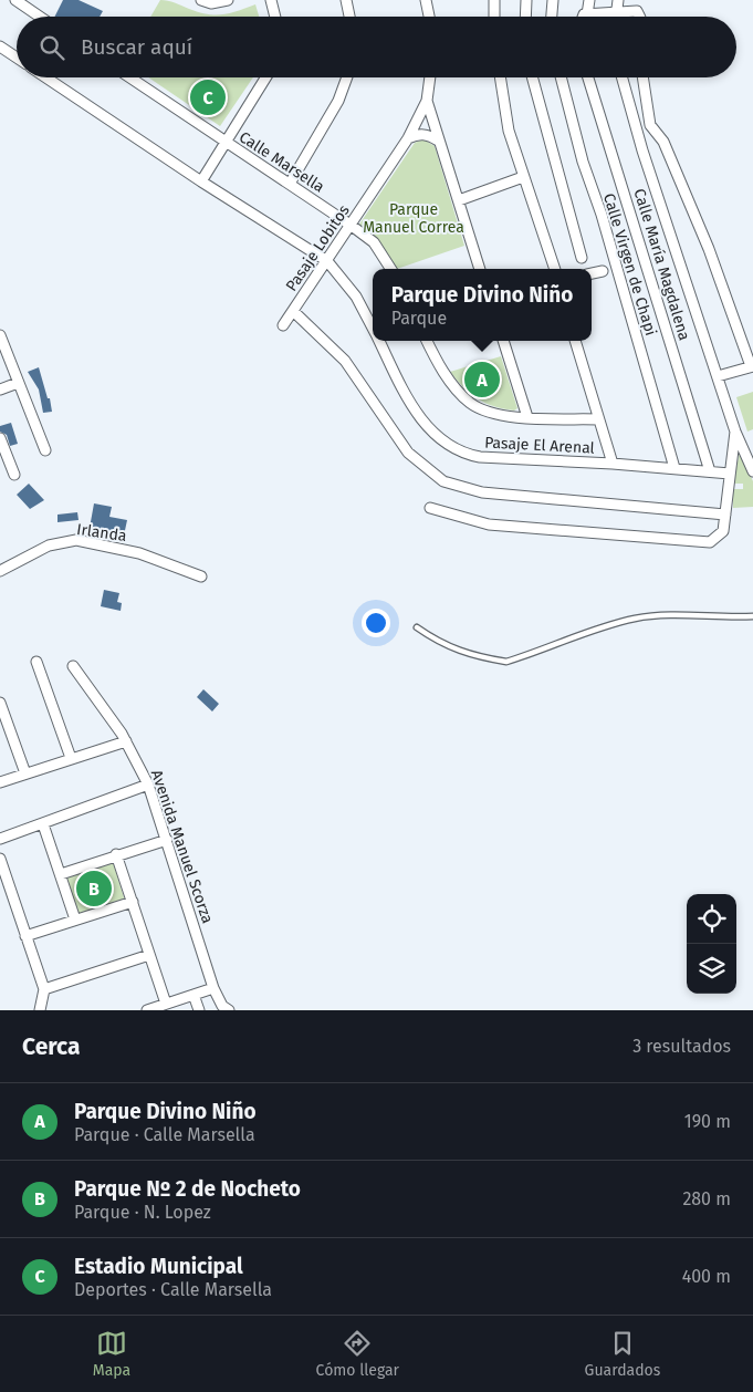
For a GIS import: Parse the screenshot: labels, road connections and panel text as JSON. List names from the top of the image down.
{
  "streets": {
    "street": [
      "Calle Marsella",
      "Pasaje Lobitos",
      "Calle Virgen de Chapi",
      "Calle María Magdalena",
      "Pasaje El Arenal",
      "Irlanda",
      "Avenida Manuel Scorza"
    ]
  },
  "crossings": [
    ["Calle Marsella", "Pasaje Lobitos"],
    ["Pasaje Lobitos", "Pasaje El Arenal"],
    ["Calle Virgen de Chapi", "Pasaje El Arenal"],
    ["Calle María Magdalena", "Pasaje El Arenal"]
  ],
  "parks": ["Parque Manuel Correa"],
  "page": {
    "search": "Buscar aquí",
    "pins": ["C", "A", "B"],
    "popup": ["Parque Divino Niño", "Parque"],
    "heading": ["Cerca", "3 resultados"],
    "list": [
      {
        "mark": "A",
        "name": "Parque Divino Niño",
        "note": "Parque · Calle Marsella",
        "value": "190 m"
      },
      {
        "mark": "B",
        "name": "Parque Nº 2 de Nocheto",
        "note": "Parque · N. Lopez",
        "value": "280 m"
      },
      {
        "mark": "C",
        "name": "Estadio Municipal",
        "note": "Deportes · Calle Marsella",
        "value": "400 m"
      }
    ],
    "nav": ["Mapa", "Cómo llegar", "Guardados"]
  }
}
